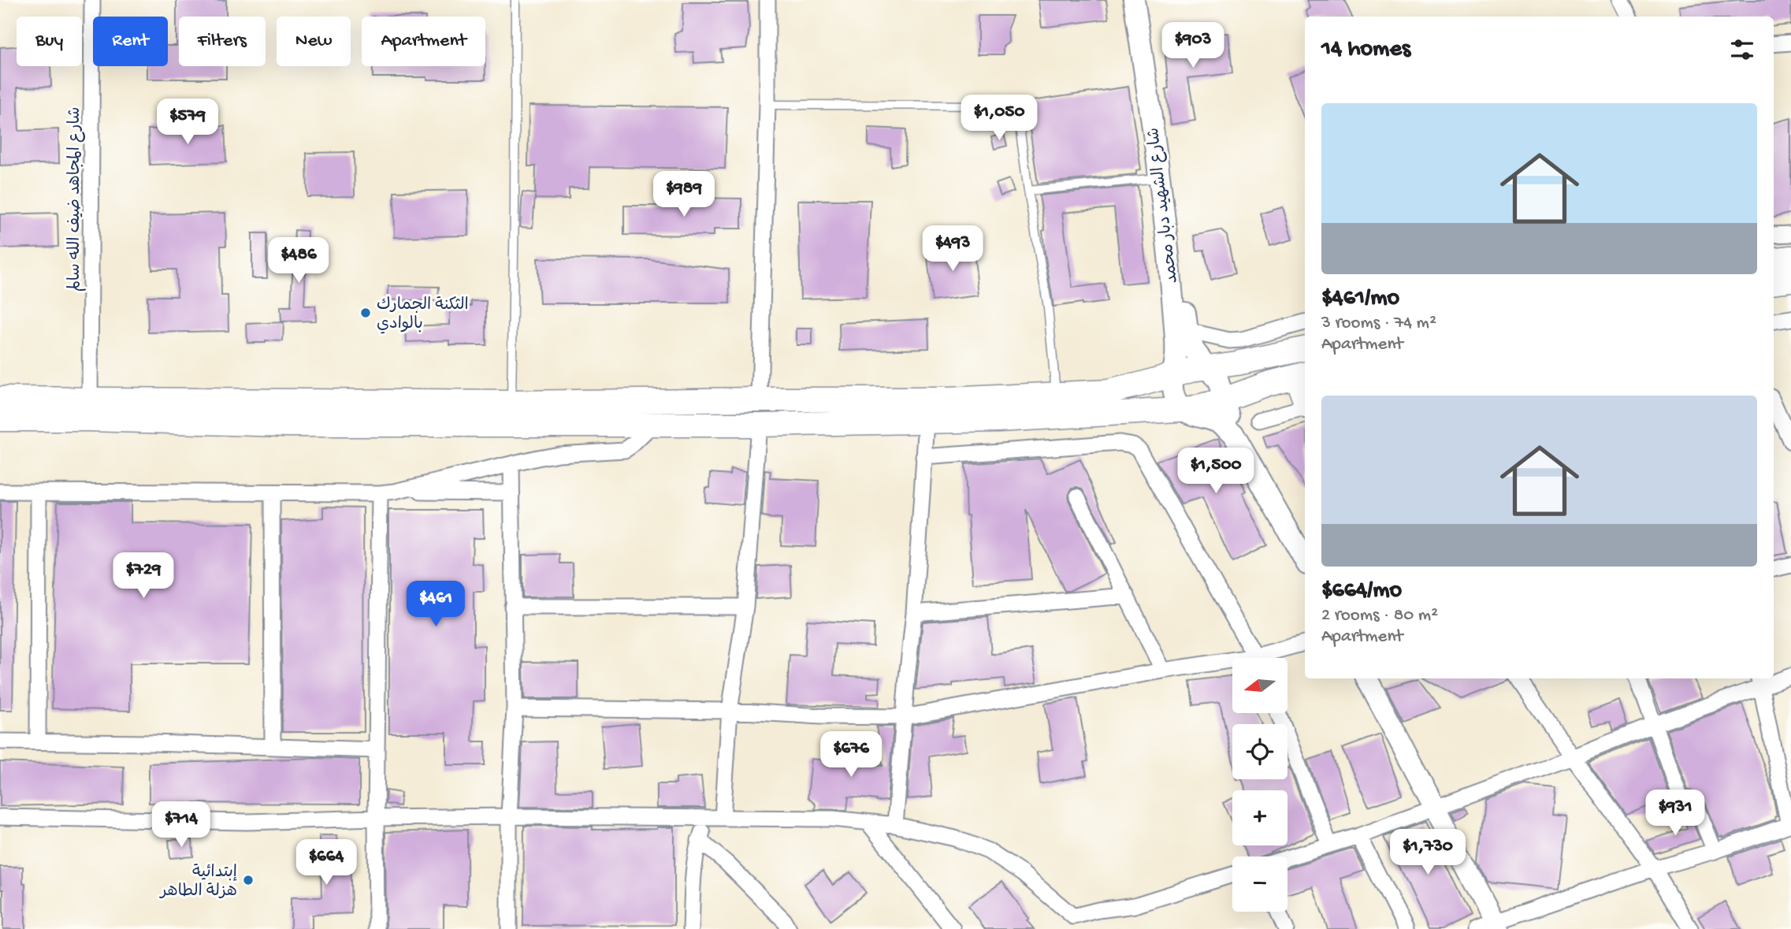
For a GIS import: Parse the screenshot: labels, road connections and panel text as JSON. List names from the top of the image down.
{
  "streets": {
    "street": ["شارع المجاهد ضيف الله سالم", "شارع الشهيد دبار محمد"]
  },
  "places": ["الثكنة الجمارك بالوادي", "إبتدائية هزلة الطاهر"],
  "north": "left",
  "page": {
    "chip": [
      "Buy",
      "Rent",
      "Filters",
      "New",
      "Apartment"
    ],
    "heading": "14 homes",
    "price": [
      "$903",
      "$1,050",
      "$579",
      "$989",
      "$493",
      "$486",
      "$1,500",
      "$729",
      "$461",
      "$676",
      "$931",
      "$714",
      "$1,730",
      "$664"
    ],
    "list": [
      {
        "name": "$461/mo",
        "note": "3 rooms · 74 m² · Apartment"
      },
      {
        "name": "$664/mo",
        "note": "2 rooms · 80 m² · Apartment"
      }
    ],
    "map_buttons": ["+", "−"]
  }
}
